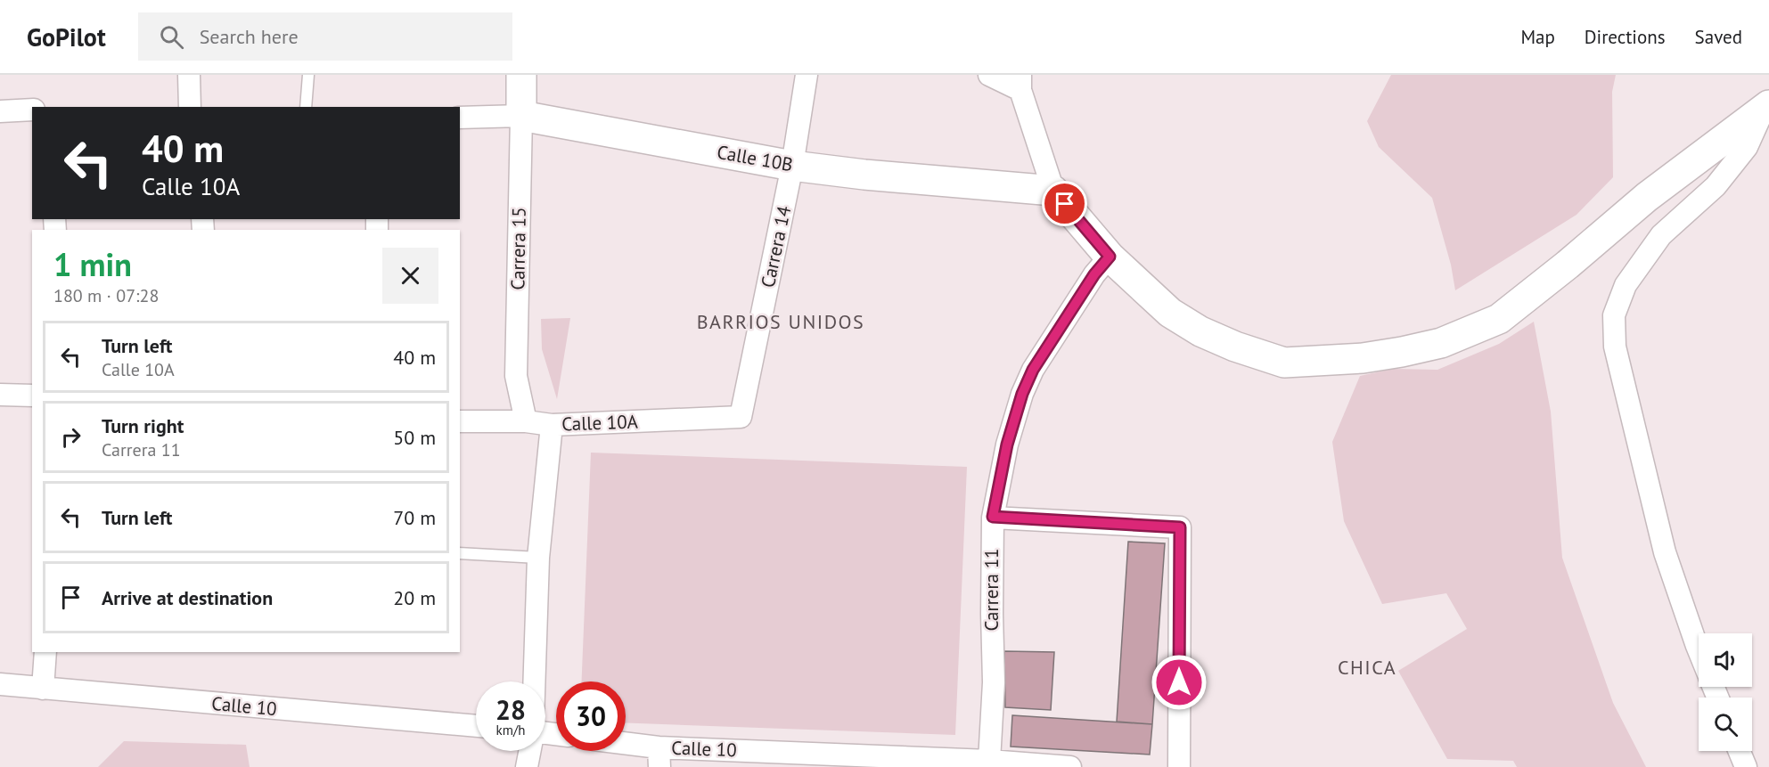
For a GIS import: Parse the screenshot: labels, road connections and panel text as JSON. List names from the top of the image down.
{
  "streets": {
    "main road": ["Calle 10B", "Carrera 15"],
    "street": [
      "Carrera 14",
      "Calle 10A",
      "Carrera 11",
      "Calle 10"
    ]
  },
  "crossings": [
    ["Calle 10B", "Carrera 14"],
    ["Calle 10B", "Carrera 15"],
    ["Carrera 14", "Calle 10A"],
    ["Carrera 15", "Calle 10A"],
    ["Carrera 11", "Calle 10"]
  ],
  "districts": ["BARRIOS UNIDOS", "CHICA"],
  "page": {
    "header": "GoPilot",
    "search": "Search here",
    "nav": ["Map", "Directions", "Saved"],
    "turn": ["40 m", "Calle 10A"],
    "heading": ["1 min", "180 m · 07:28"],
    "list": [
      {
        "name": "Turn left",
        "note": "Calle 10A",
        "value": "40 m"
      },
      {
        "name": "Turn right",
        "note": "Carrera 11",
        "value": "50 m"
      },
      {
        "name": "Turn left",
        "value": "70 m"
      },
      {
        "name": "Arrive at destination",
        "value": "20 m"
      }
    ],
    "speed": "28 km/h",
    "limit": "30"
  }
}
